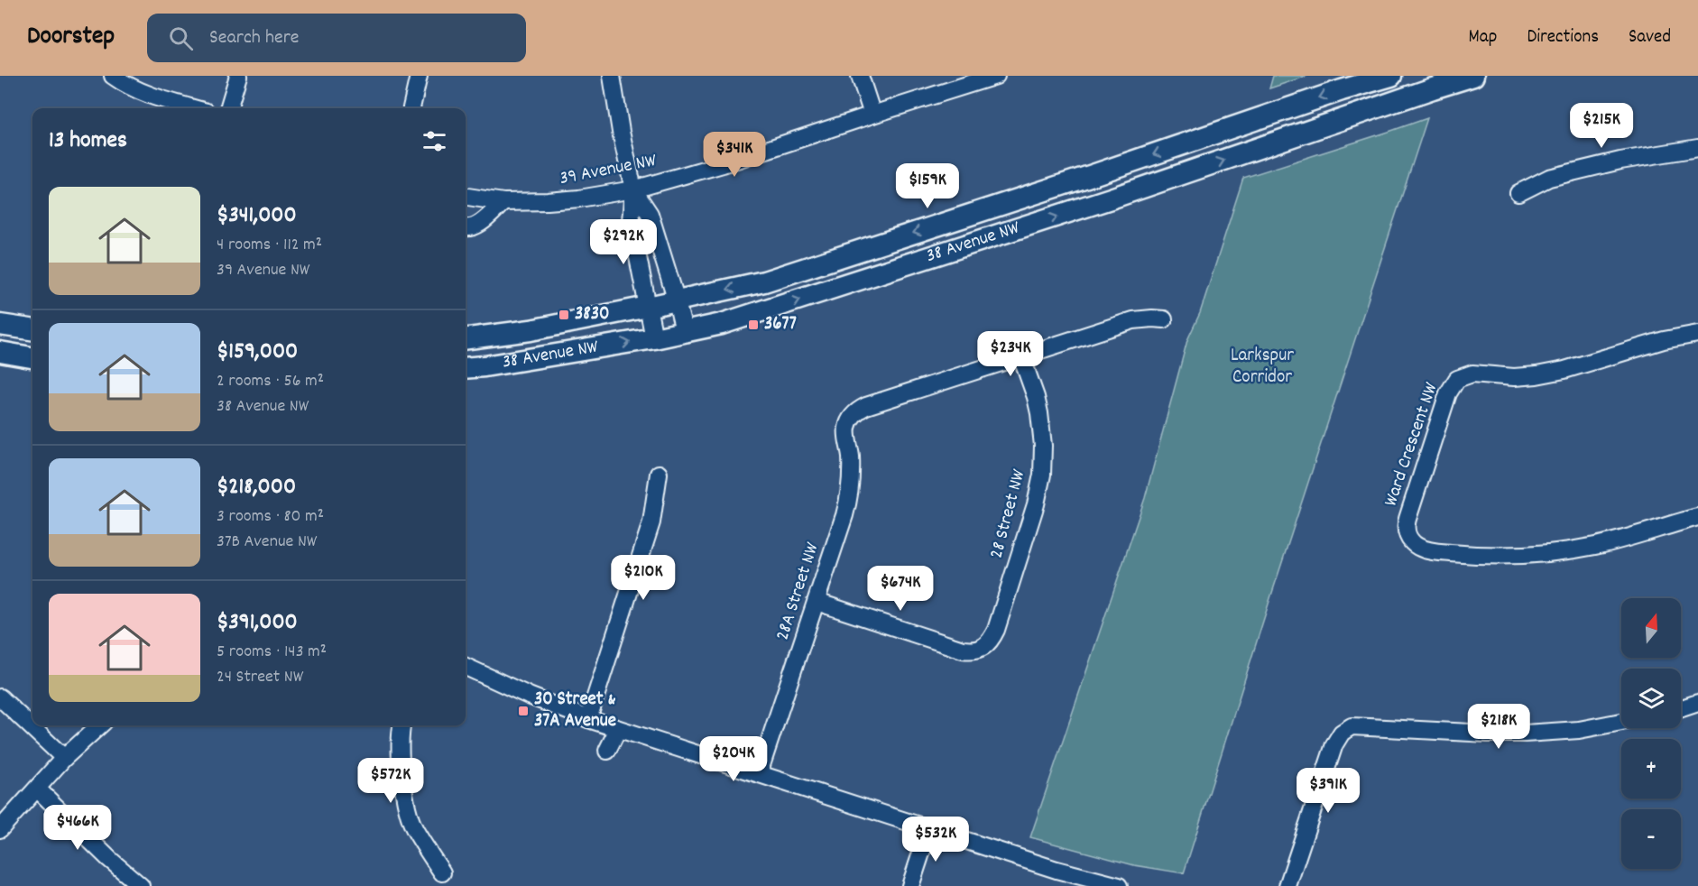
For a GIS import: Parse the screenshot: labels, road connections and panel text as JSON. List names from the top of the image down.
{
  "streets": {
    "main road": ["38 Avenue NW"],
    "street": [
      "39 Avenue NW",
      "Ward Crescent NW",
      "28 Street NW",
      "28A Street NW"
    ]
  },
  "crossings": [
    ["28 Street NW", "28A Street NW"]
  ],
  "parks": ["Larkspur Corridor"],
  "places": {
    "transit": ["3830", "3677", "30 Street & 37A Avenue"]
  },
  "north": "top",
  "page": {
    "header": "Doorstep",
    "search": "Search here",
    "nav": ["Map", "Directions", "Saved"],
    "price": [
      "$215K",
      "$341K",
      "$159K",
      "$292K",
      "$234K",
      "$210K",
      "$674K",
      "$218K",
      "$204K",
      "$572K",
      "$391K",
      "$466K",
      "$532K"
    ],
    "heading": "13 homes",
    "list": [
      {
        "name": "$341,000",
        "note": "4 rooms · 112 m² · 39 Avenue NW"
      },
      {
        "name": "$159,000",
        "note": "2 rooms · 56 m² · 38 Avenue NW"
      },
      {
        "name": "$218,000",
        "note": "3 rooms · 80 m² · 37B Avenue NW"
      },
      {
        "name": "$391,000",
        "note": "5 rooms · 143 m² · 24 Street NW"
      }
    ],
    "map_buttons": ["+", "−"]
  }
}
